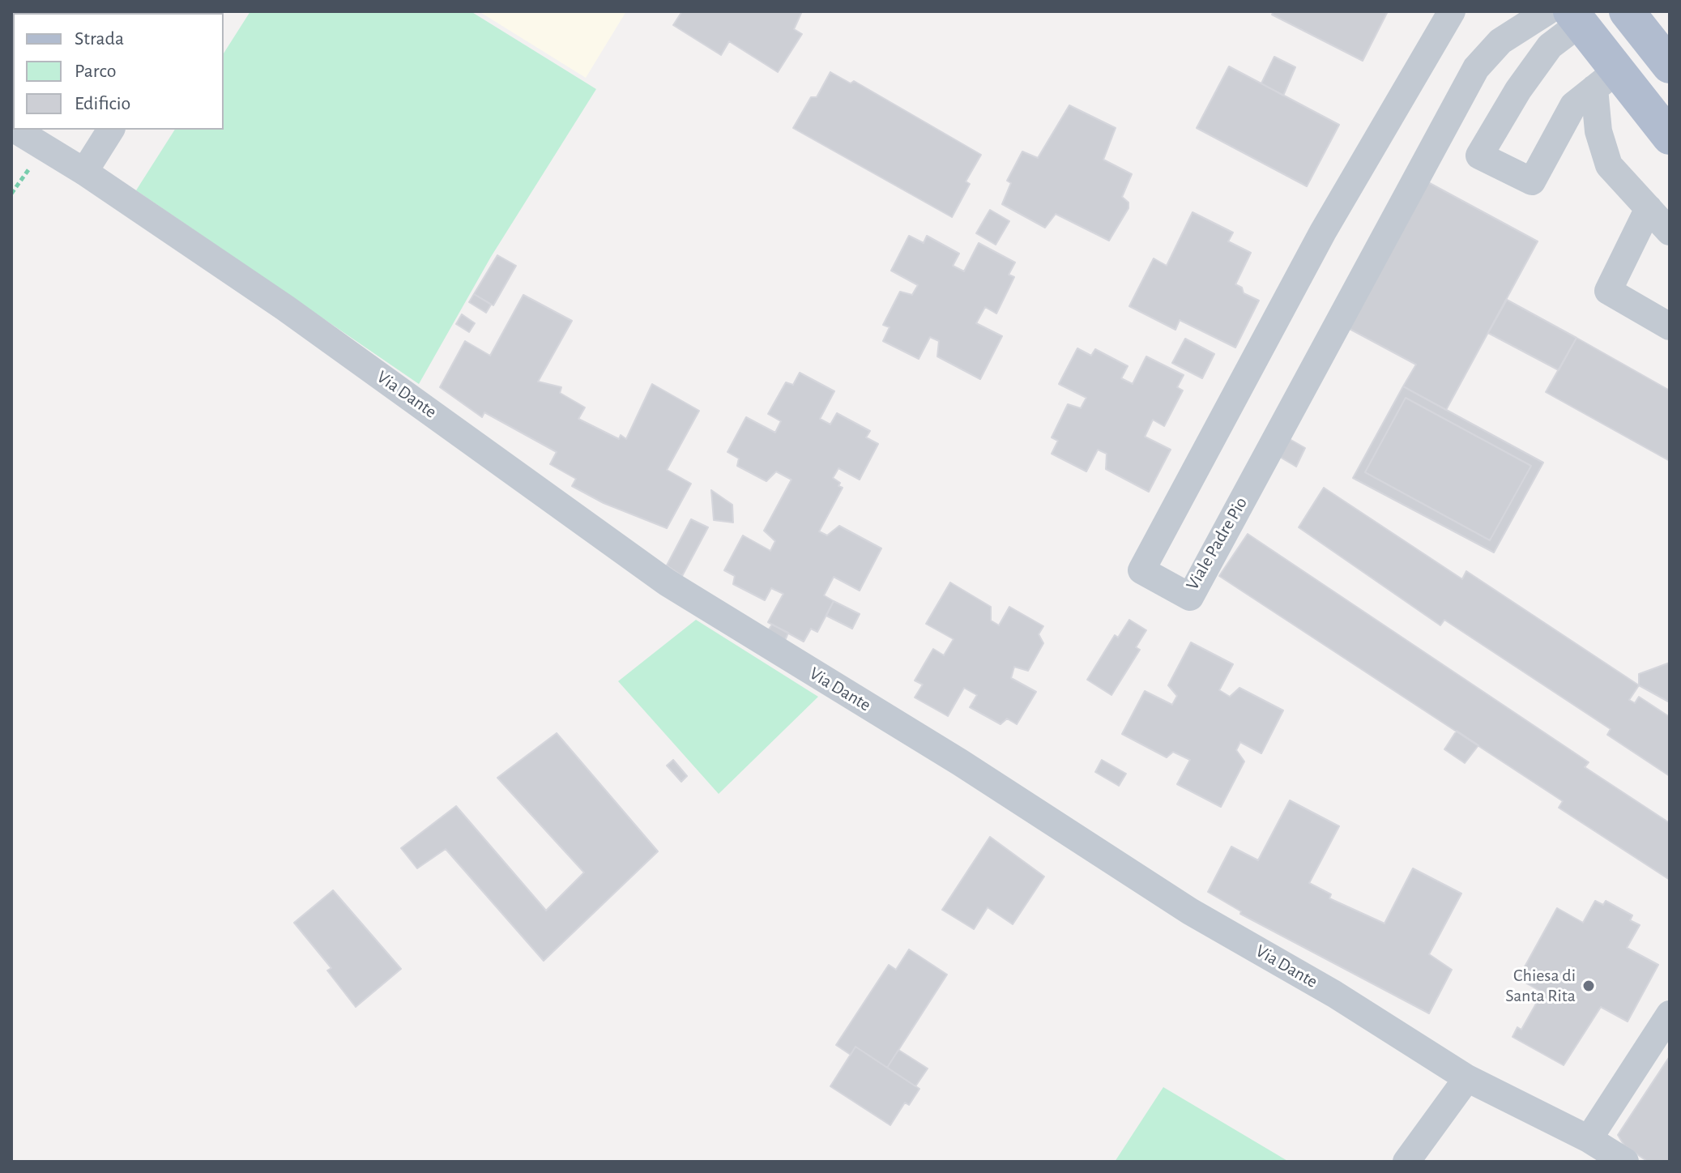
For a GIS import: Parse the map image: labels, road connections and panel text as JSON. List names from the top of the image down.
{
  "streets": {
    "street": ["Via Dante", "Viale Padre Pio"]
  },
  "places": ["Chiesa di Santa Rita"],
  "legend": ["Strada", "Parco", "Edificio"]
}
